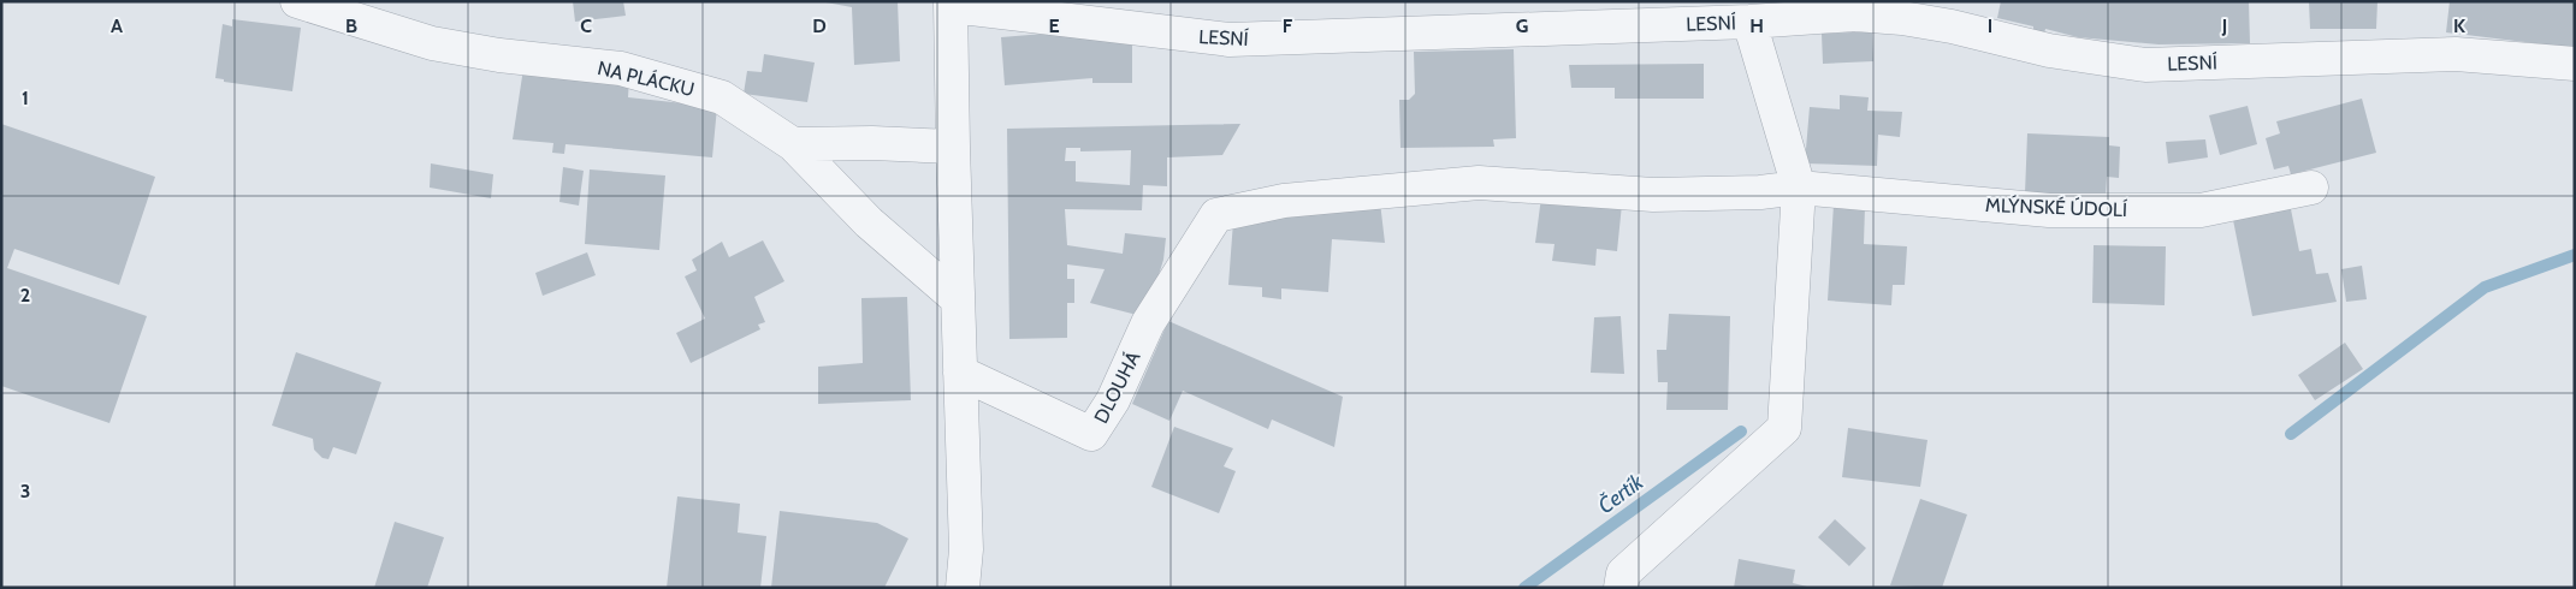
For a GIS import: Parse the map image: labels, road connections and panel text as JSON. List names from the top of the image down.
{
  "streets": {
    "street": [
      "LESNÍ",
      "NA PLÁCKU",
      "MLÝNSKÉ ÚDOLÍ",
      "DLOUHÁ"
    ]
  },
  "crossings": [
    ["MLÝNSKÉ ÚDOLÍ", "DLOUHÁ"]
  ],
  "water": ["Čertík"],
  "grid": {
    "columns": [
      "A",
      "B",
      "C",
      "D",
      "E",
      "F",
      "G",
      "H",
      "I",
      "J",
      "K"
    ],
    "rows": ["1", "2", "3"]
  }
}
